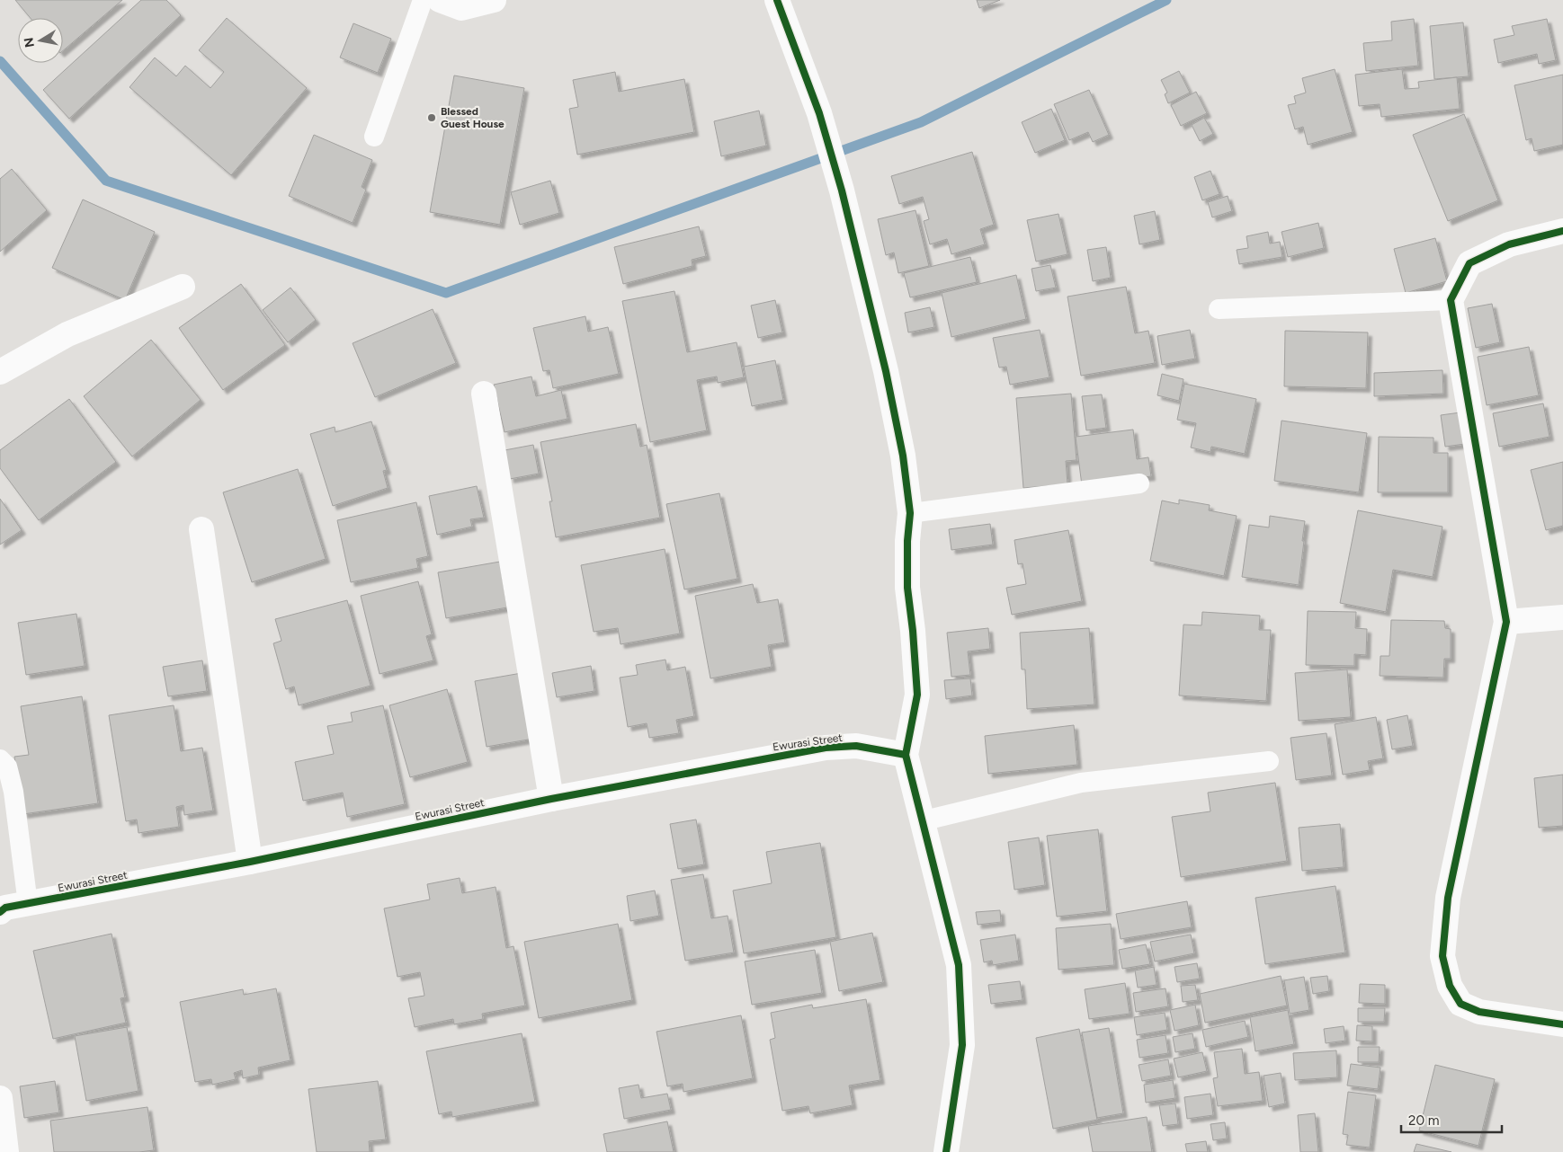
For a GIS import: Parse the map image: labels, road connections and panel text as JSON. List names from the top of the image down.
{
  "streets": {
    "street": ["Ewurasi Street"]
  },
  "places": ["Blessed Guest House"],
  "scale_bar": "20 m",
  "north": "left"
}
